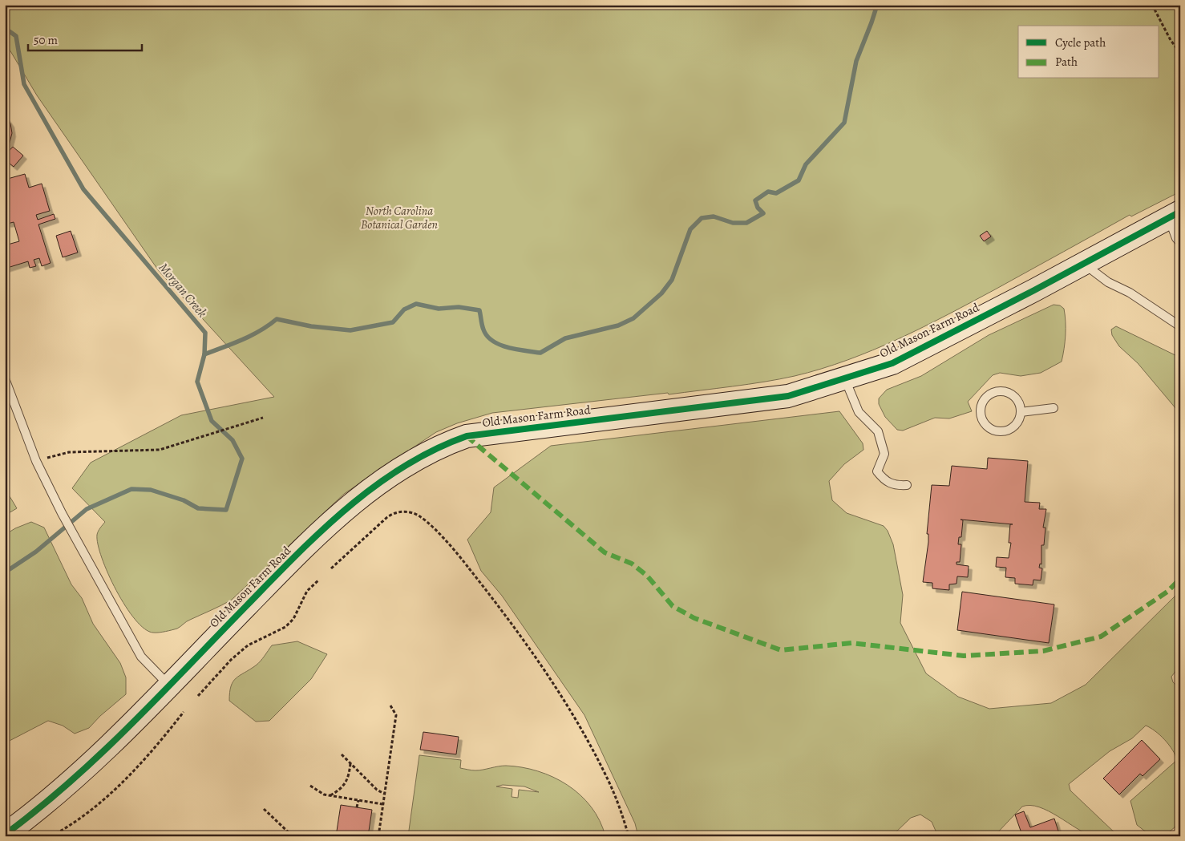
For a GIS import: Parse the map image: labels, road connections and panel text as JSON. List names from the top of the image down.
{
  "streets": {
    "street": ["Old Mason Farm Road"]
  },
  "water": ["Morgan Creek"],
  "parks": ["North Carolina Botanical Garden"],
  "legend": ["Cycle path", "Path"],
  "scale_bar": "50 m"
}
